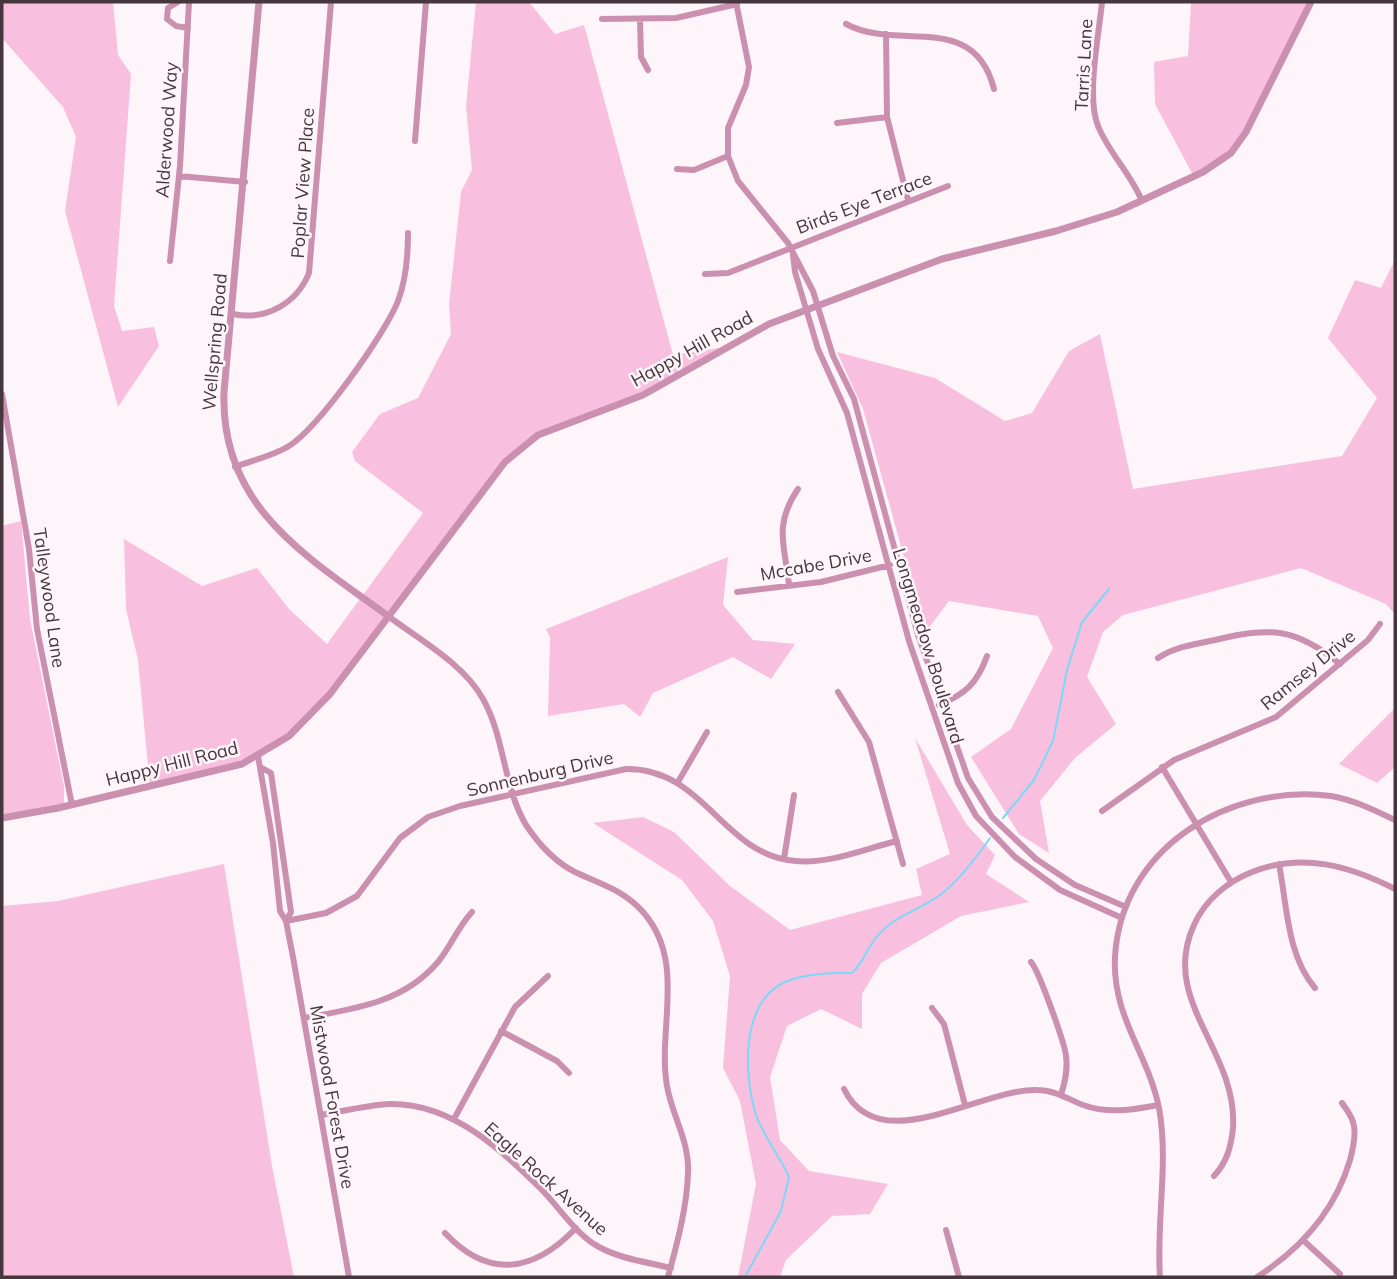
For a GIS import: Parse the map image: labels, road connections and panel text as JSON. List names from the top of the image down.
{
  "streets": {
    "street": [
      "Tarris Lane",
      "Alderwood Way",
      "Poplar View Place",
      "Birds Eye Terrace",
      "Wellspring Road",
      "Happy Hill Road",
      "Mccabe Drive",
      "Talleywood Lane",
      "Longmeadow Boulevard",
      "Ramsey Drive",
      "Sonnenburg Drive",
      "Mistwood Forest Drive",
      "Eagle Rock Avenue"
    ]
  },
  "crossings": [
    ["Tarris Lane", "Happy Hill Road"],
    ["Poplar View Place", "Wellspring Road"],
    ["Birds Eye Terrace", "Longmeadow Boulevard"],
    ["Wellspring Road", "Happy Hill Road"],
    ["Happy Hill Road", "Talleywood Lane"],
    ["Happy Hill Road", "Longmeadow Boulevard"],
    ["Happy Hill Road", "Mistwood Forest Drive"],
    ["Mccabe Drive", "Longmeadow Boulevard"],
    ["Sonnenburg Drive", "Mistwood Forest Drive"],
    ["Mistwood Forest Drive", "Eagle Rock Avenue"]
  ]
}
